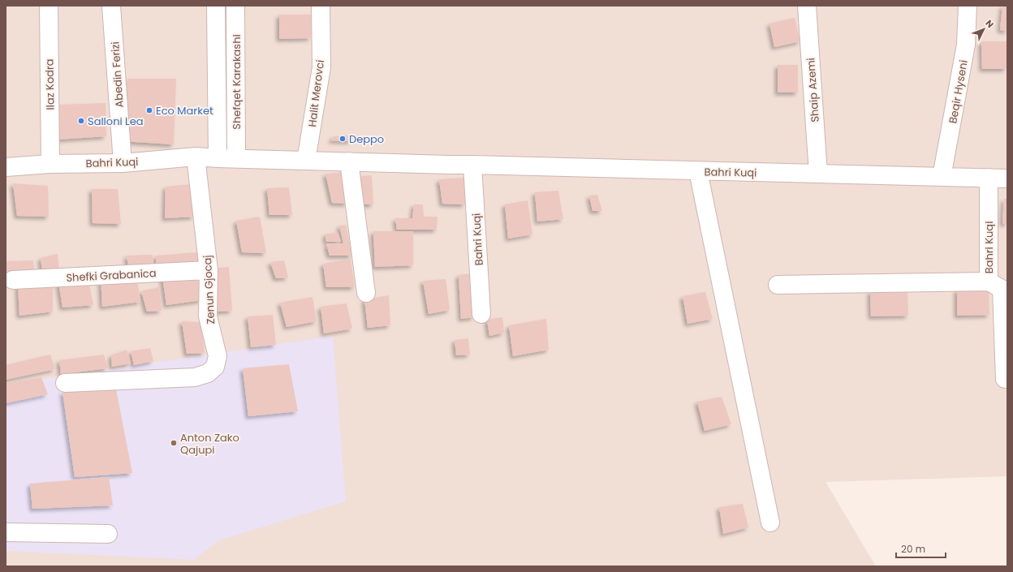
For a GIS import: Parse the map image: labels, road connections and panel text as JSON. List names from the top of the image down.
{
  "streets": {
    "street": [
      "Abedin Ferizi",
      "Shefqet Karakashi",
      "Ilaz Kodra",
      "Shaip Azemi",
      "Beqir Hyseni",
      "Halit Merovci",
      "Bahri Kuqi",
      "Shefki Grabanica",
      "Zenun Gjocaj"
    ]
  },
  "crossings": [
    ["Abedin Ferizi", "Bahri Kuqi"],
    ["Shefqet Karakashi", "Bahri Kuqi"],
    ["Ilaz Kodra", "Bahri Kuqi"],
    ["Shaip Azemi", "Bahri Kuqi"],
    ["Beqir Hyseni", "Bahri Kuqi"],
    ["Halit Merovci", "Bahri Kuqi"],
    ["Bahri Kuqi", "Zenun Gjocaj"],
    ["Shefki Grabanica", "Zenun Gjocaj"]
  ],
  "places": [
    "Eco Market",
    "Salloni Lea",
    "Deppo",
    "Anton Zako Qajupi"
  ],
  "scale_bar": "20 m",
  "north": "top right"
}
